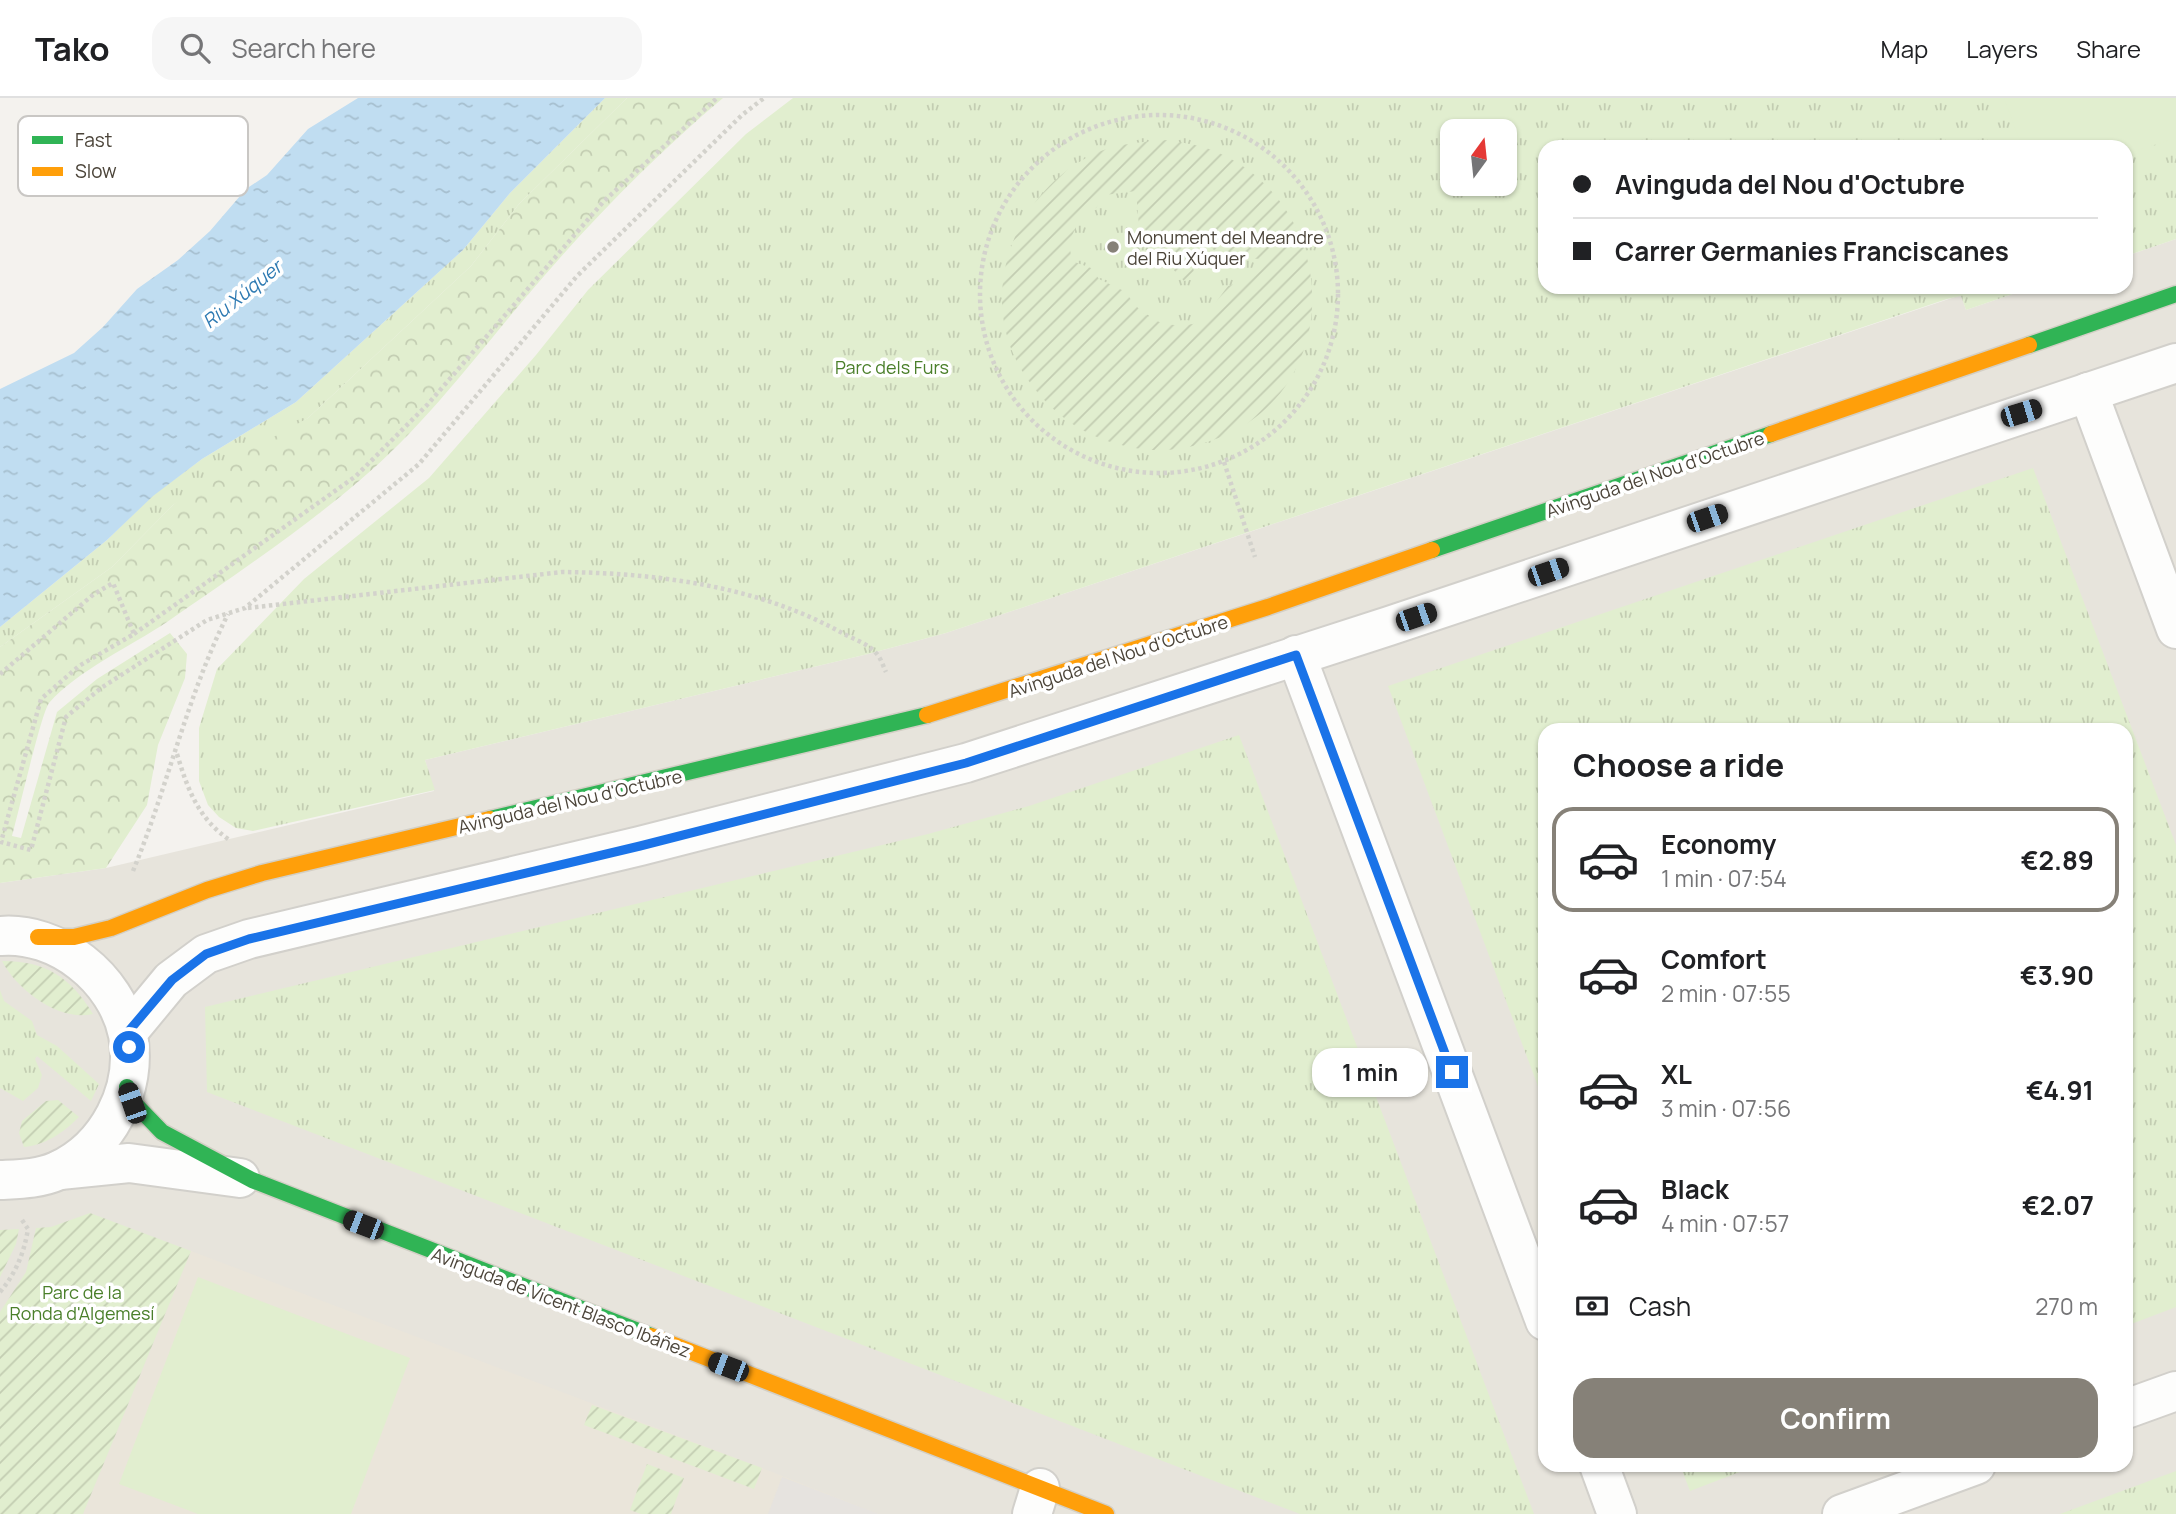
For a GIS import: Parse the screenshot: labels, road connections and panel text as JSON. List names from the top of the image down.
{
  "streets": {
    "street": ["Avinguda del Nou d'Octubre", "Avinguda de Vicent Blasco Ibáñez"]
  },
  "water": ["Riu Xúquer"],
  "parks": ["Parc dels Furs", "Parc de la Ronda d'Algemesí"],
  "places": ["Monument del Meandre del Riu Xúquer"],
  "legend": ["Fast", "Slow"],
  "north": "top",
  "page": {
    "header": "Tako",
    "search": "Search here",
    "nav": ["Map", "Layers", "Share"],
    "banner": ["Avinguda del Nou d'Octubre", "Carrer Germanies Franciscanes"],
    "heading": "Choose a ride",
    "list": [
      {
        "name": "Economy",
        "note": "1 min · 07:54",
        "value": "€2.89"
      },
      {
        "name": "Comfort",
        "note": "2 min · 07:55",
        "value": "€3.90"
      },
      {
        "name": "XL",
        "note": "3 min · 07:56",
        "value": "€4.91"
      },
      {
        "name": "Black",
        "note": "4 min · 07:57",
        "value": "€2.07"
      }
    ],
    "bubble": "1 min",
    "pay": ["Cash", "270 m"],
    "buttons": "Confirm"
  }
}
